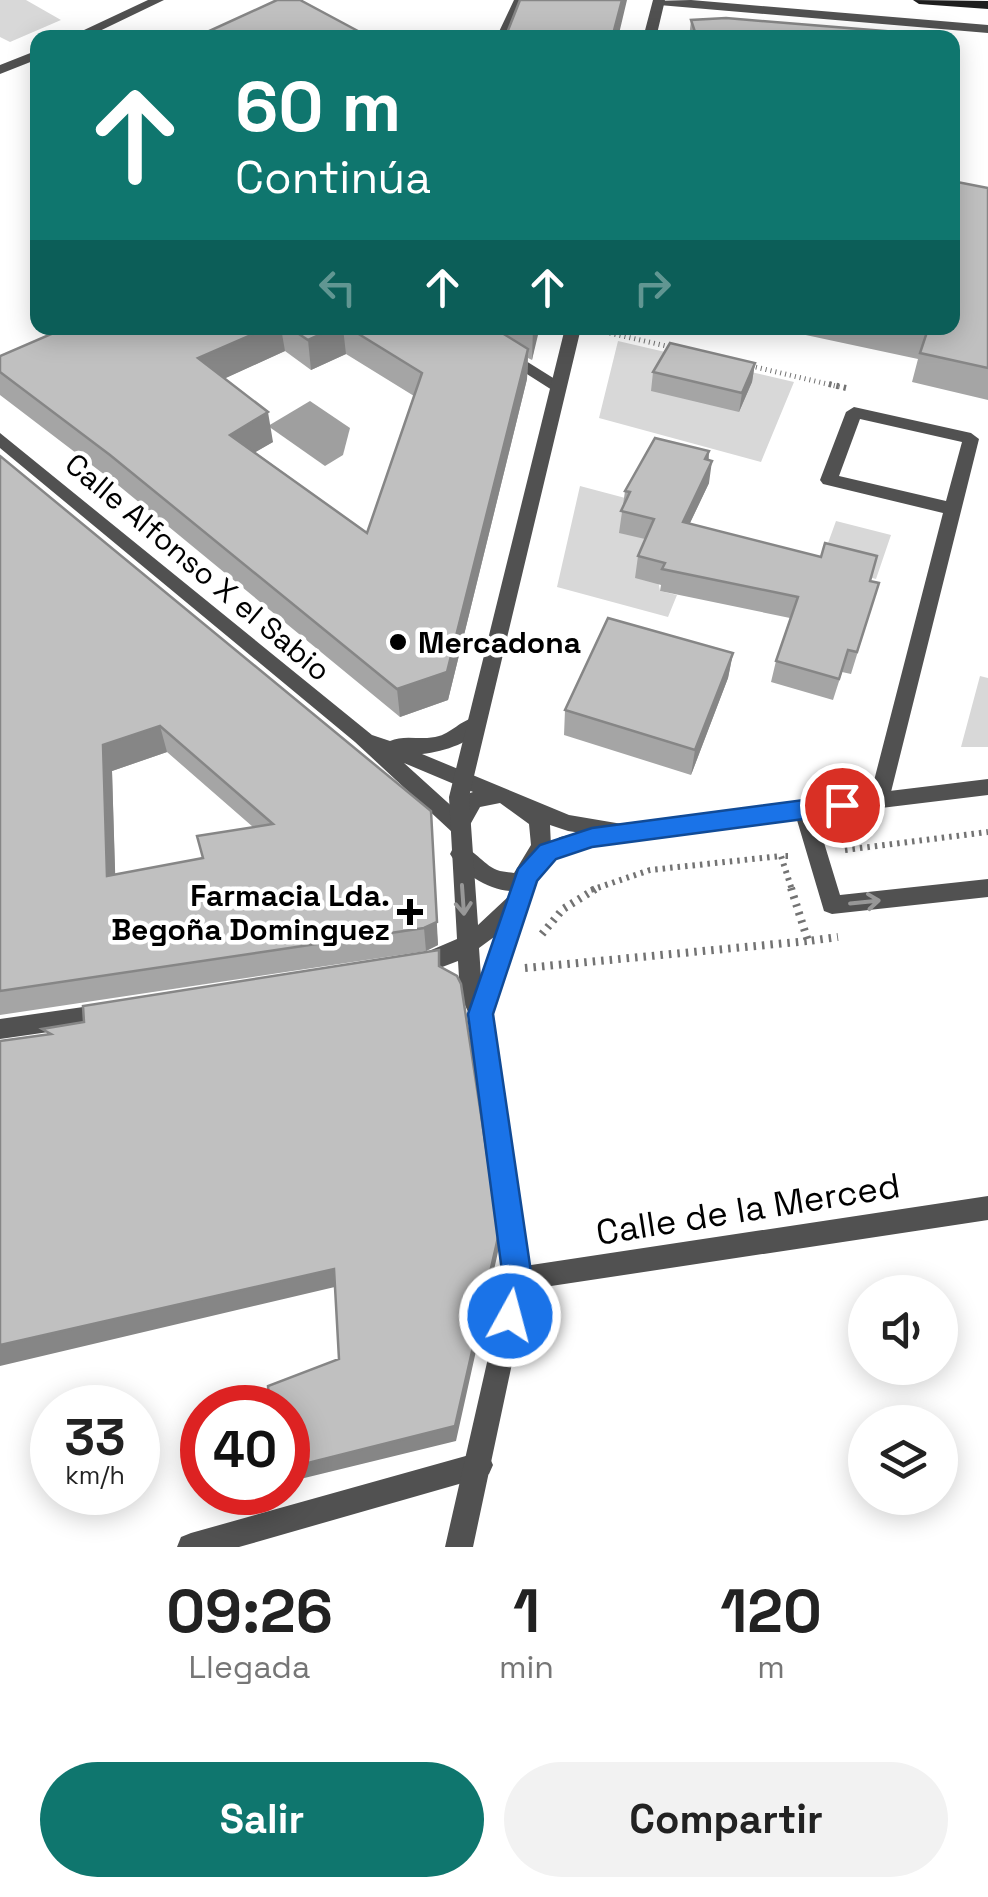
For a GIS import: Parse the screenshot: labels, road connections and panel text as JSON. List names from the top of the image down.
{
  "streets": {
    "street": ["Calle Alfonso X el Sabio", "Calle de la Merced"]
  },
  "places": {
    "other": ["Mercadona"],
    "health": ["Farmacia Lda. Begoña Dominguez"]
  },
  "page": {
    "turn": ["60 m", "Continúa"],
    "speed": "33 km/h",
    "limit": "40",
    "eta": [
      "09:26",
      "Llegada",
      "1",
      "min",
      "120",
      "m"
    ],
    "buttons": ["Salir", "Compartir"]
  }
}
